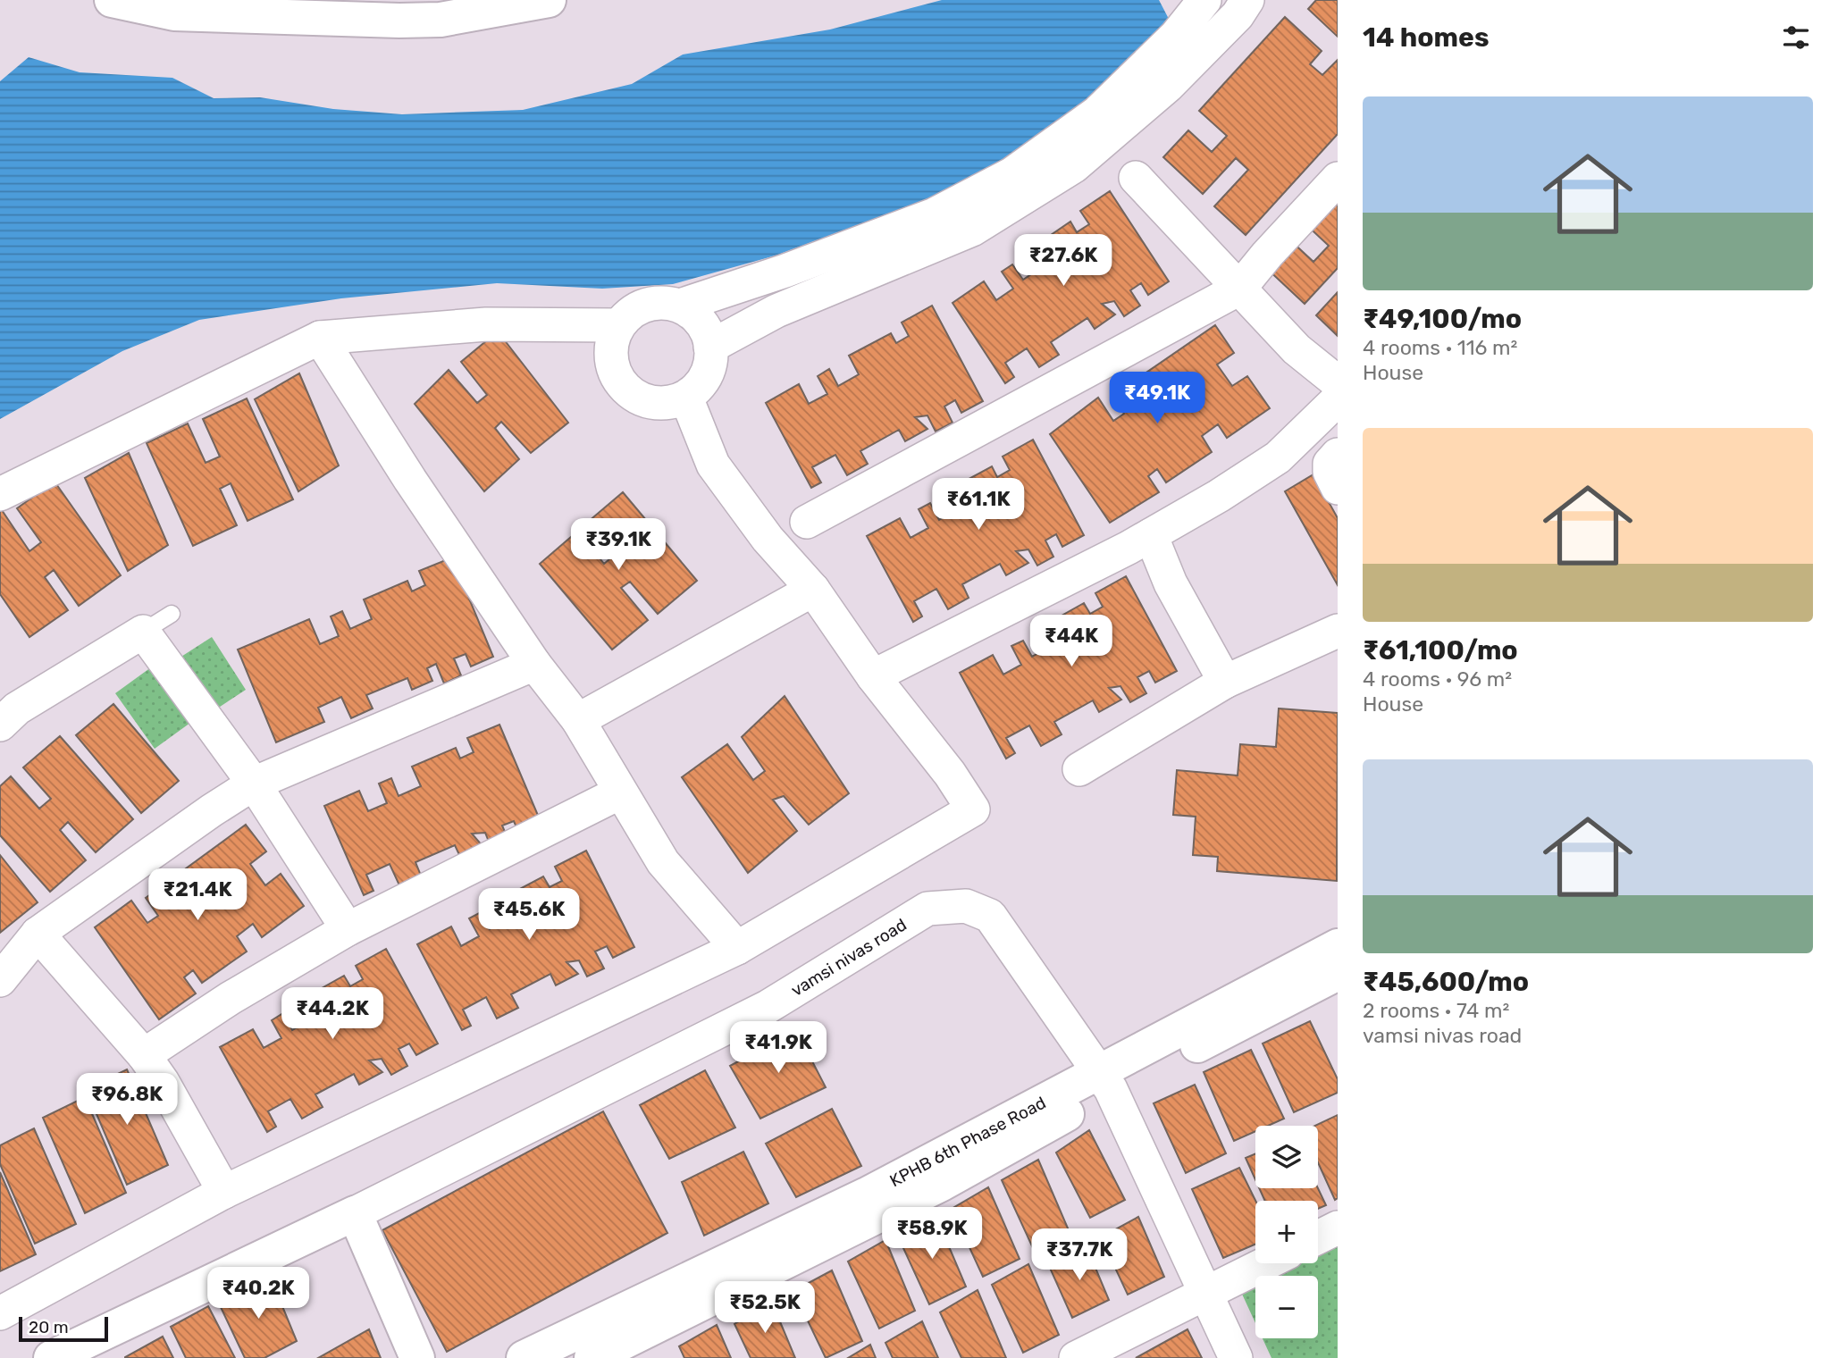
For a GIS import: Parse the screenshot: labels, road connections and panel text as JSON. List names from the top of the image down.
{
  "streets": {
    "street": ["vamsi nivas road", "KPHB 6th Phase Road"]
  },
  "crossings": [
    ["vamsi nivas road", "KPHB 6th Phase Road"]
  ],
  "scale_bar": "20 m",
  "page": {
    "heading": "14 homes",
    "list": [
      {
        "name": "₹49,100/mo",
        "note": "4 rooms · 116 m² · House"
      },
      {
        "name": "₹61,100/mo",
        "note": "4 rooms · 96 m² · House"
      },
      {
        "name": "₹45,600/mo",
        "note": "2 rooms · 74 m² · vamsi nivas road"
      }
    ],
    "price": [
      "₹27.6K",
      "₹49.1K",
      "₹61.1K",
      "₹39.1K",
      "₹44K",
      "₹21.4K",
      "₹45.6K",
      "₹44.2K",
      "₹41.9K",
      "₹96.8K",
      "₹58.9K",
      "₹37.7K",
      "₹40.2K",
      "₹52.5K"
    ],
    "map_buttons": ["+", "−"],
    "scale": "20 m"
  }
}
